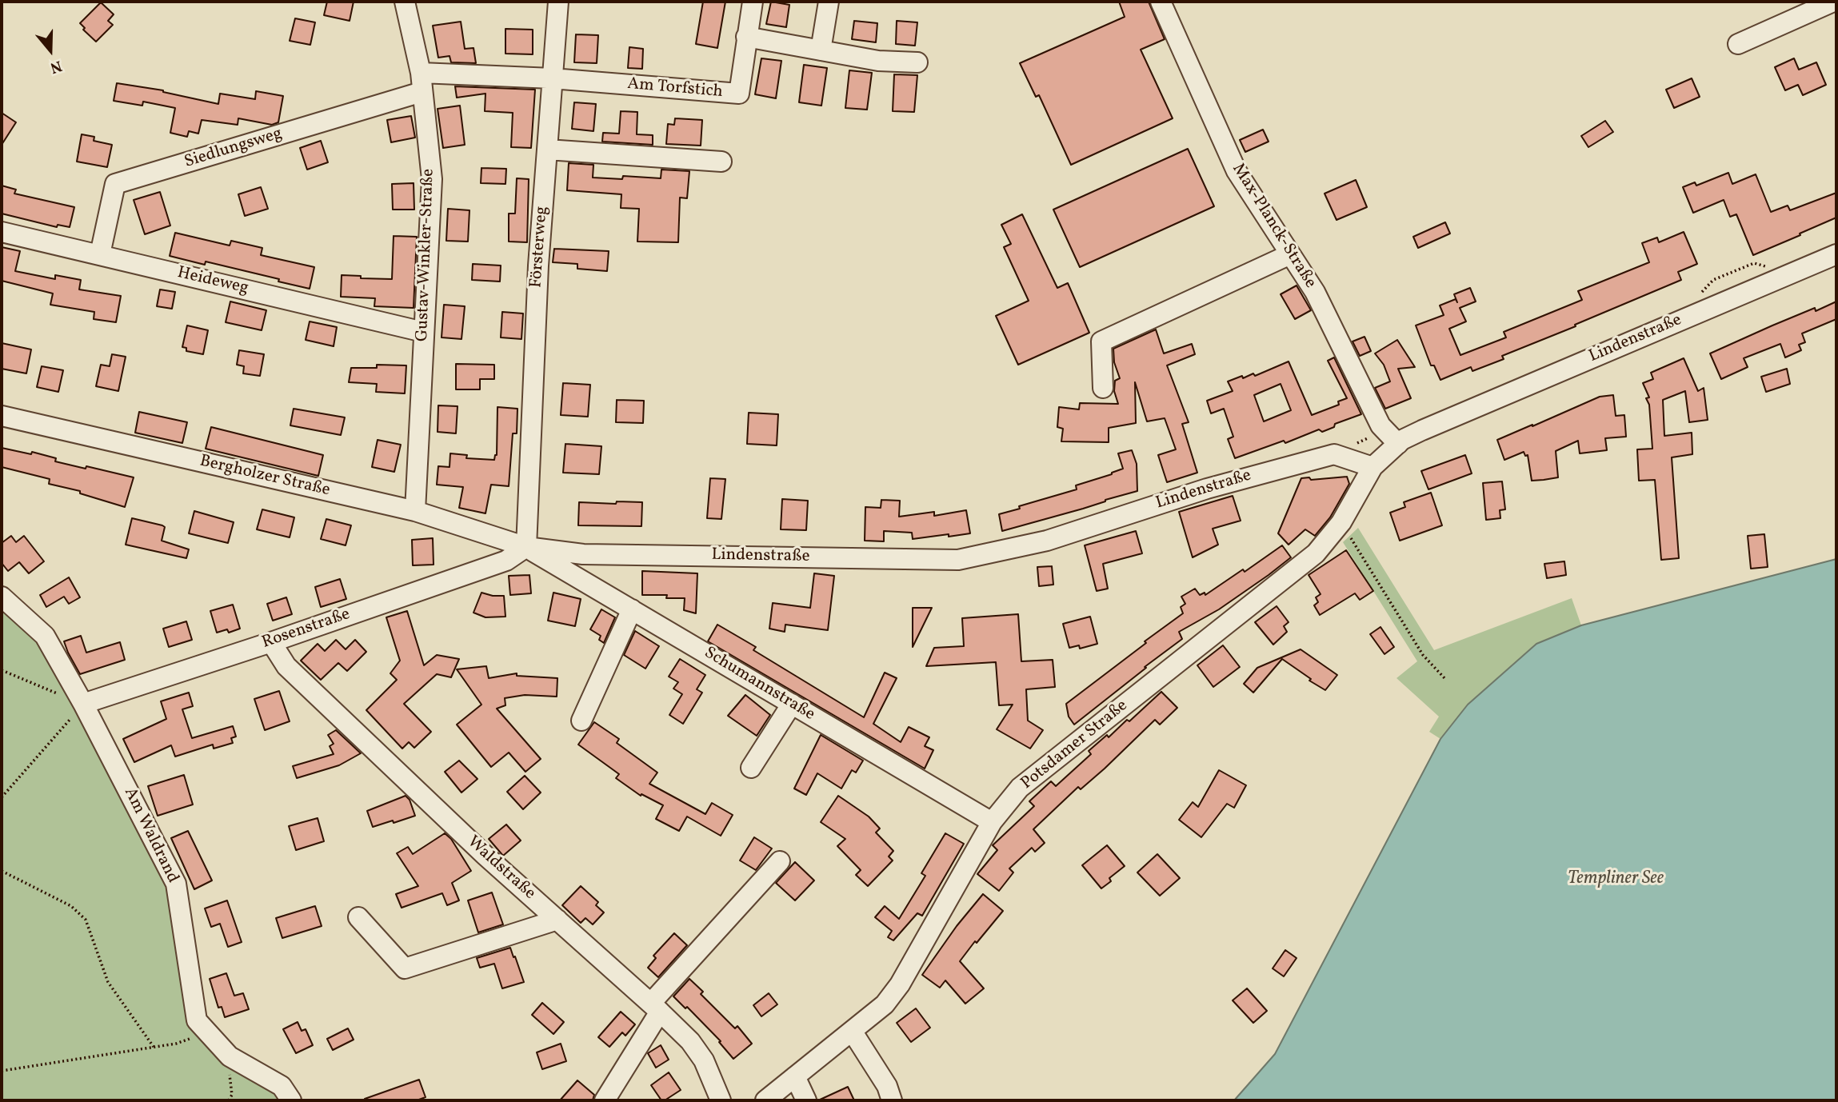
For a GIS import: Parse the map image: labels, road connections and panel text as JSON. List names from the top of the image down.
{
  "streets": {
    "street": [
      "Am Torfstich",
      "Siedlungsweg",
      "Max-Planck-Straße",
      "Försterweg",
      "Gustav-Winkler-Straße",
      "Heideweg",
      "Lindenstraße",
      "Bergholzer Straße",
      "Rosenstraße",
      "Schumannstraße",
      "Potsdamer Straße",
      "Am Waldrand",
      "Waldstraße"
    ]
  },
  "crossings": [
    ["Am Torfstich", "Försterweg"],
    ["Siedlungsweg", "Gustav-Winkler-Straße"],
    ["Siedlungsweg", "Heideweg"],
    ["Max-Planck-Straße", "Lindenstraße"],
    ["Försterweg", "Lindenstraße"],
    ["Försterweg", "Bergholzer Straße"],
    ["Försterweg", "Rosenstraße"],
    ["Försterweg", "Schumannstraße"],
    ["Gustav-Winkler-Straße", "Heideweg"],
    ["Gustav-Winkler-Straße", "Bergholzer Straße"],
    ["Lindenstraße", "Bergholzer Straße"],
    ["Lindenstraße", "Rosenstraße"],
    ["Lindenstraße", "Schumannstraße"],
    ["Lindenstraße", "Potsdamer Straße"],
    ["Bergholzer Straße", "Rosenstraße"],
    ["Bergholzer Straße", "Schumannstraße"],
    ["Rosenstraße", "Schumannstraße"],
    ["Rosenstraße", "Am Waldrand"],
    ["Rosenstraße", "Waldstraße"],
    ["Schumannstraße", "Potsdamer Straße"]
  ],
  "water": ["Templiner See"],
  "north": "bottom"
}
